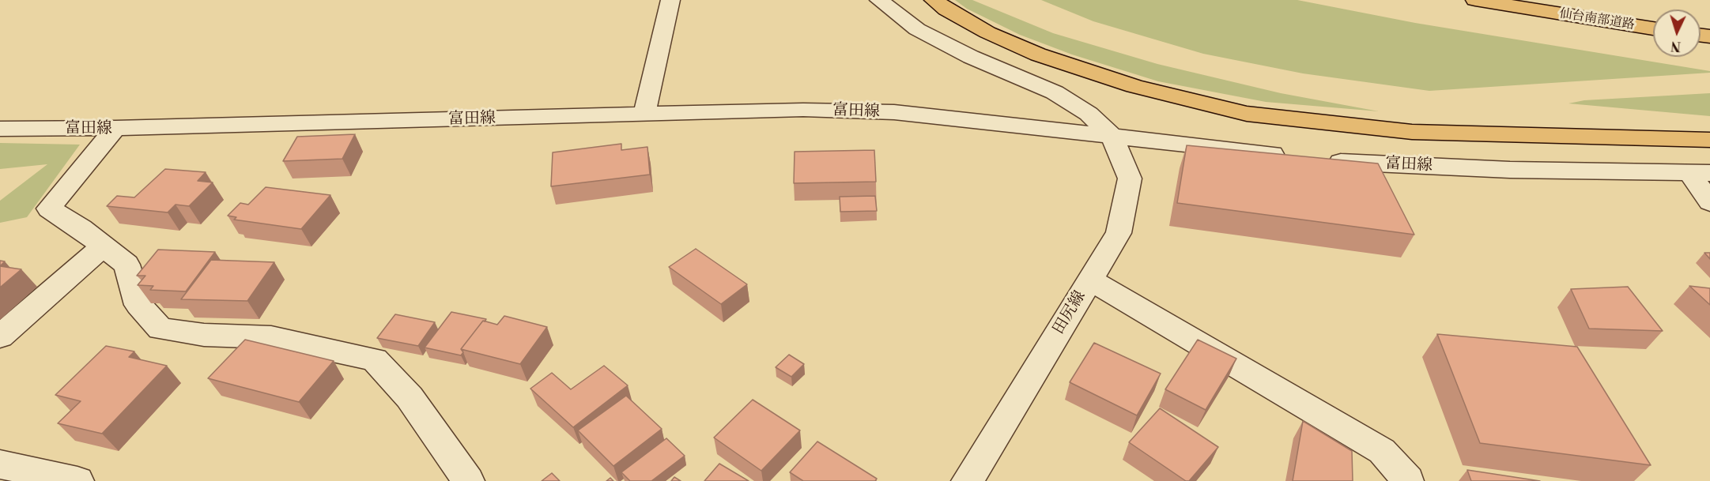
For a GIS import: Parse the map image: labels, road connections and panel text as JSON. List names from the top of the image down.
{
  "streets": {
    "highway": ["仙台南部道路"],
    "street": ["富田線", "田尻線"]
  },
  "crossings": [
    ["富田線", "田尻線"]
  ],
  "north": "bottom"
}
